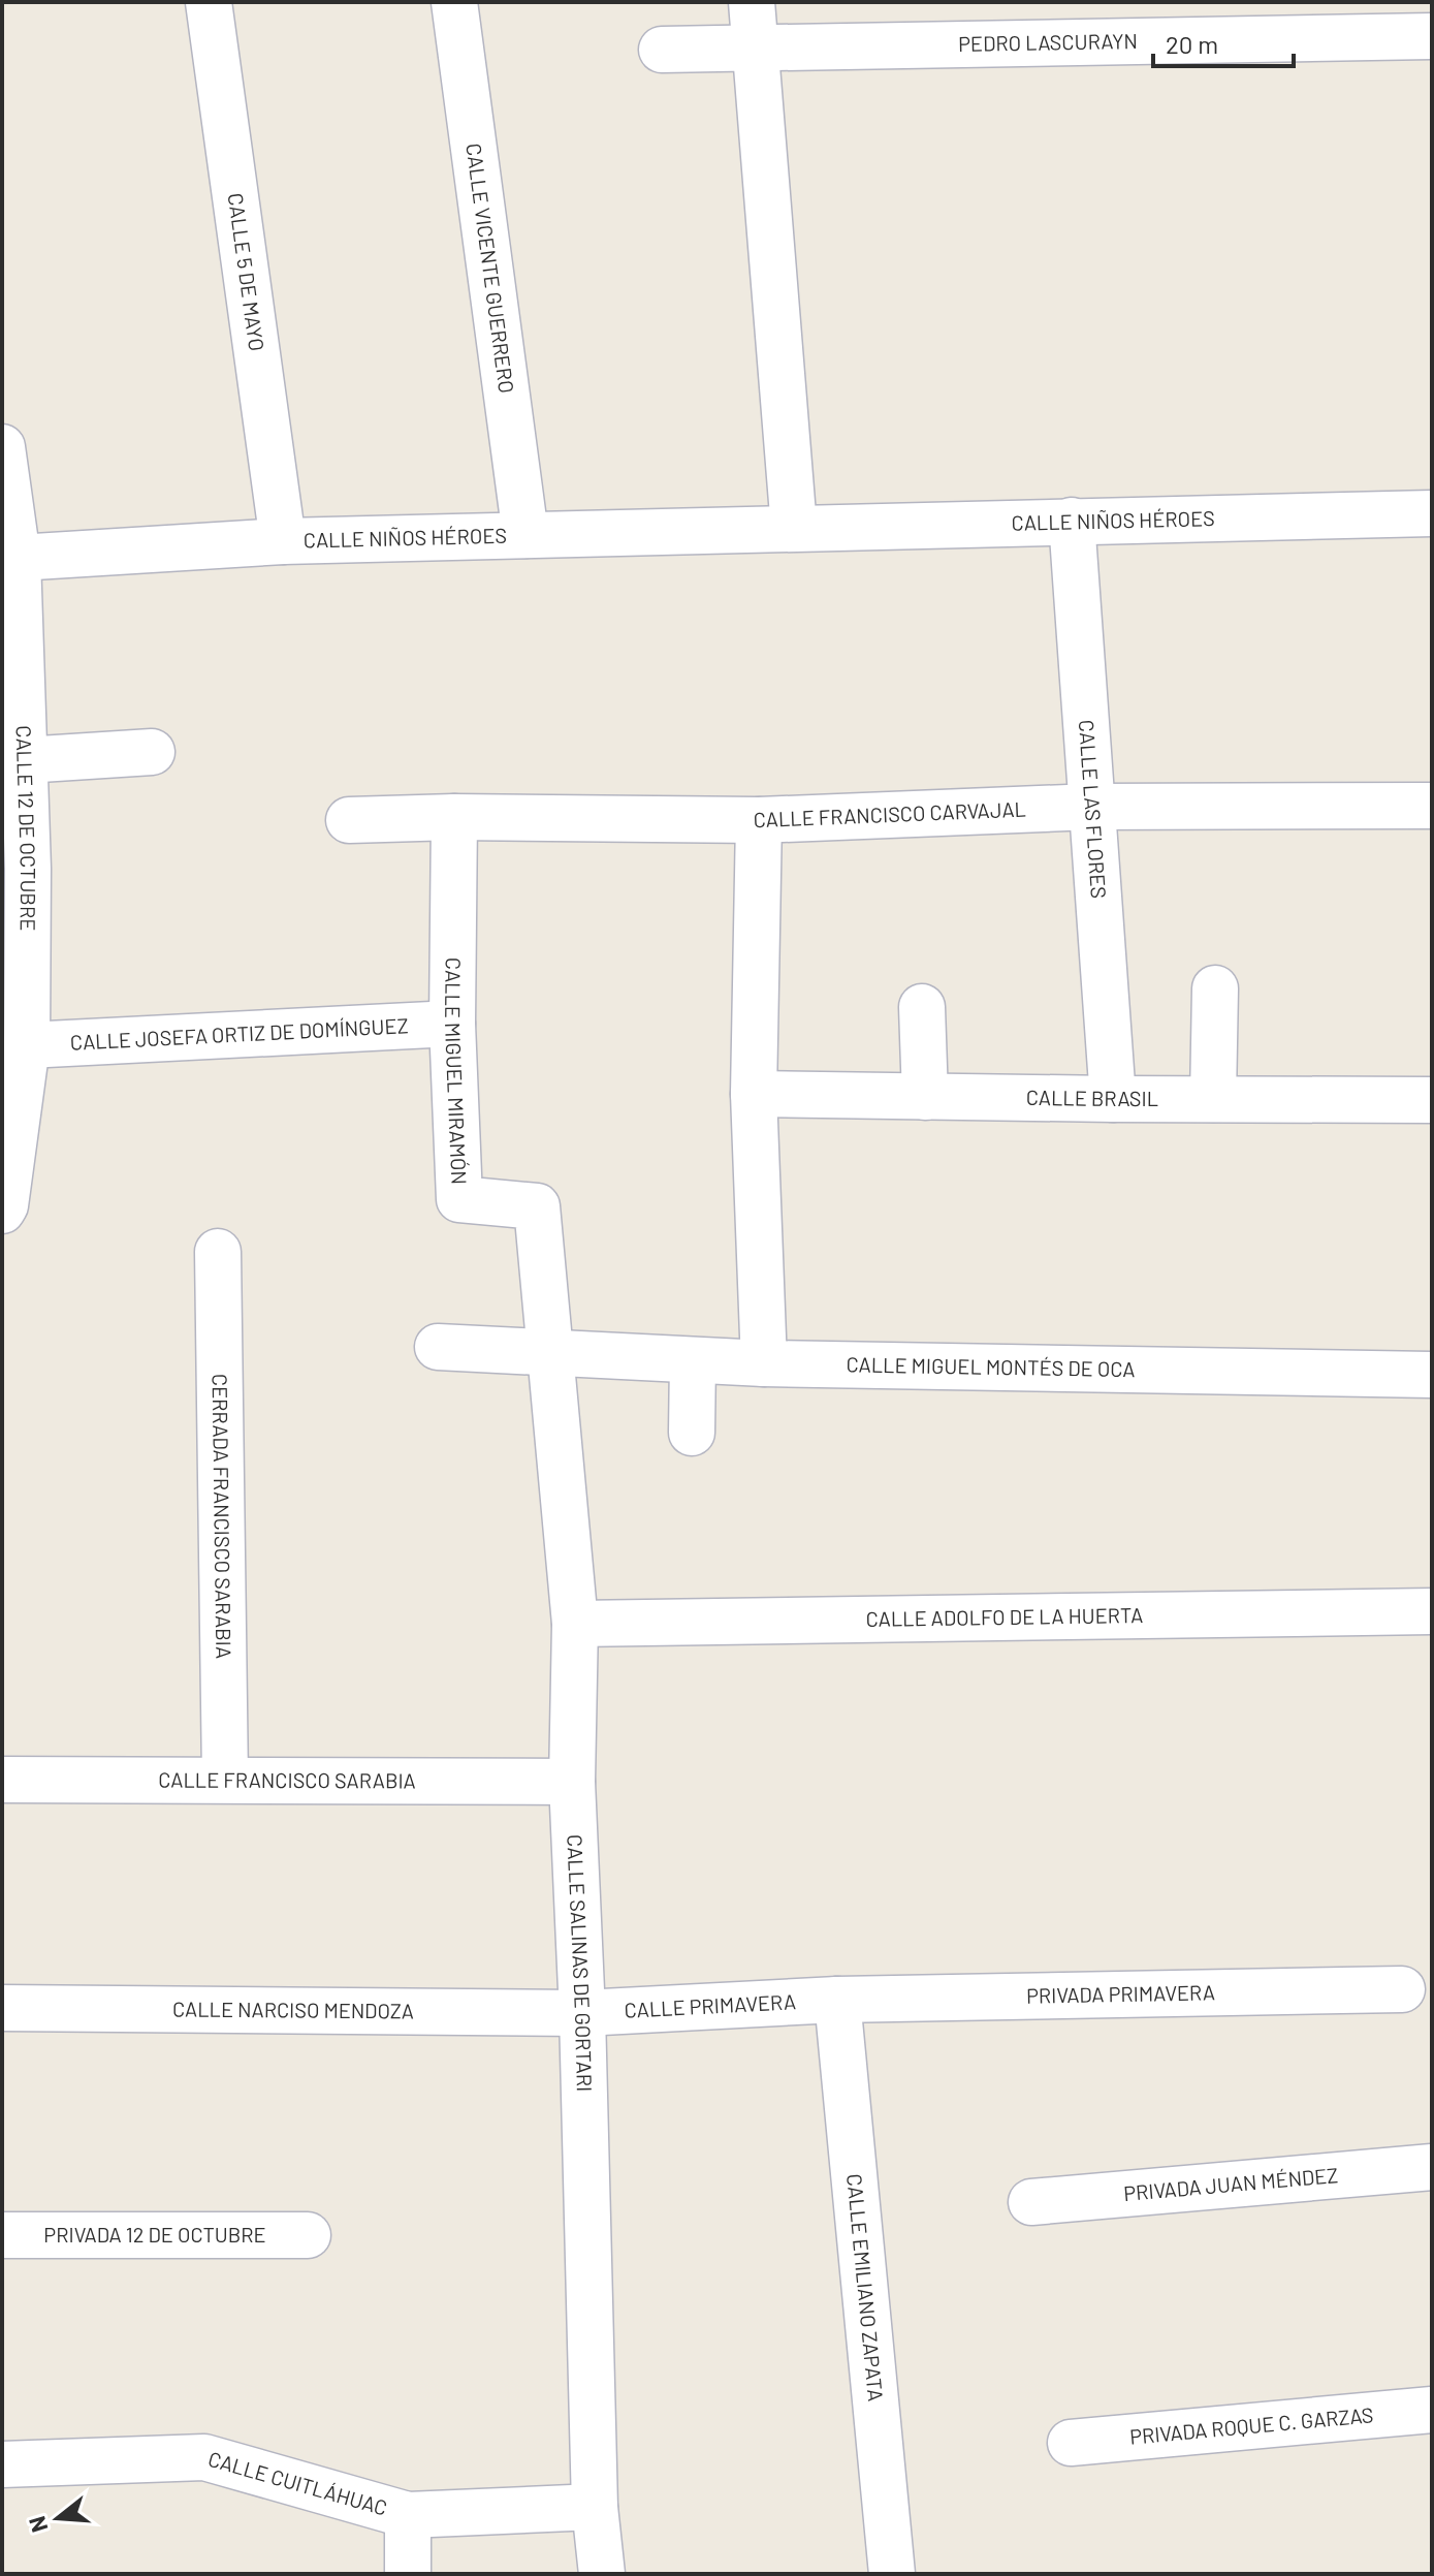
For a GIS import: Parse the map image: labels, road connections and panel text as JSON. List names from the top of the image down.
{
  "streets": {
    "street": [
      "PEDRO LASCURAYN",
      "CALLE VICENTE GUERRERO",
      "CALLE 5 DE MAYO",
      "CALLE NIÑOS HÉROES",
      "CALLE LAS FLORES",
      "CALLE FRANCISCO CARVAJAL",
      "CALLE 12 DE OCTUBRE",
      "CALLE JOSEFA ORTIZ DE DOMÍNGUEZ",
      "CALLE MIGUEL MIRAMÓN",
      "CALLE BRASIL",
      "CALLE MIGUEL MONTÉS DE OCA",
      "CERRADA FRANCISCO SARABIA",
      "CALLE ADOLFO DE LA HUERTA",
      "CALLE FRANCISCO SARABIA",
      "CALLE SALINAS DE GORTARI",
      "PRIVADA PRIMAVERA",
      "CALLE PRIMAVERA",
      "CALLE NARCISO MENDOZA",
      "PRIVADA JUAN MÉNDEZ",
      "PRIVADA 12 DE OCTUBRE",
      "CALLE EMILIANO ZAPATA",
      "PRIVADA ROQUE C. GARZAS",
      "CALLE CUITLÁHUAC"
    ]
  },
  "crossings": [
    ["CALLE VICENTE GUERRERO", "CALLE NIÑOS HÉROES"],
    ["CALLE 5 DE MAYO", "CALLE NIÑOS HÉROES"],
    ["CALLE NIÑOS HÉROES", "CALLE LAS FLORES"],
    ["CALLE NIÑOS HÉROES", "CALLE 12 DE OCTUBRE"],
    ["CALLE LAS FLORES", "CALLE FRANCISCO CARVAJAL"],
    ["CALLE LAS FLORES", "CALLE BRASIL"],
    ["CALLE FRANCISCO CARVAJAL", "CALLE MIGUEL MIRAMÓN"],
    ["CALLE 12 DE OCTUBRE", "CALLE JOSEFA ORTIZ DE DOMÍNGUEZ"],
    ["CALLE JOSEFA ORTIZ DE DOMÍNGUEZ", "CALLE MIGUEL MIRAMÓN"],
    ["CALLE MIGUEL MIRAMÓN", "CALLE MIGUEL MONTÉS DE OCA"],
    ["CALLE MIGUEL MIRAMÓN", "CALLE SALINAS DE GORTARI"],
    ["CALLE MIGUEL MONTÉS DE OCA", "CALLE SALINAS DE GORTARI"],
    ["CERRADA FRANCISCO SARABIA", "CALLE FRANCISCO SARABIA"],
    ["CALLE ADOLFO DE LA HUERTA", "CALLE SALINAS DE GORTARI"],
    ["CALLE FRANCISCO SARABIA", "CALLE SALINAS DE GORTARI"],
    ["CALLE SALINAS DE GORTARI", "CALLE PRIMAVERA"],
    ["CALLE SALINAS DE GORTARI", "CALLE NARCISO MENDOZA"],
    ["CALLE SALINAS DE GORTARI", "CALLE CUITLÁHUAC"],
    ["PRIVADA PRIMAVERA", "CALLE PRIMAVERA"],
    ["PRIVADA PRIMAVERA", "CALLE EMILIANO ZAPATA"],
    ["CALLE PRIMAVERA", "CALLE NARCISO MENDOZA"],
    ["CALLE PRIMAVERA", "CALLE EMILIANO ZAPATA"]
  ],
  "scale_bar": "20 m",
  "north": "left"
}
